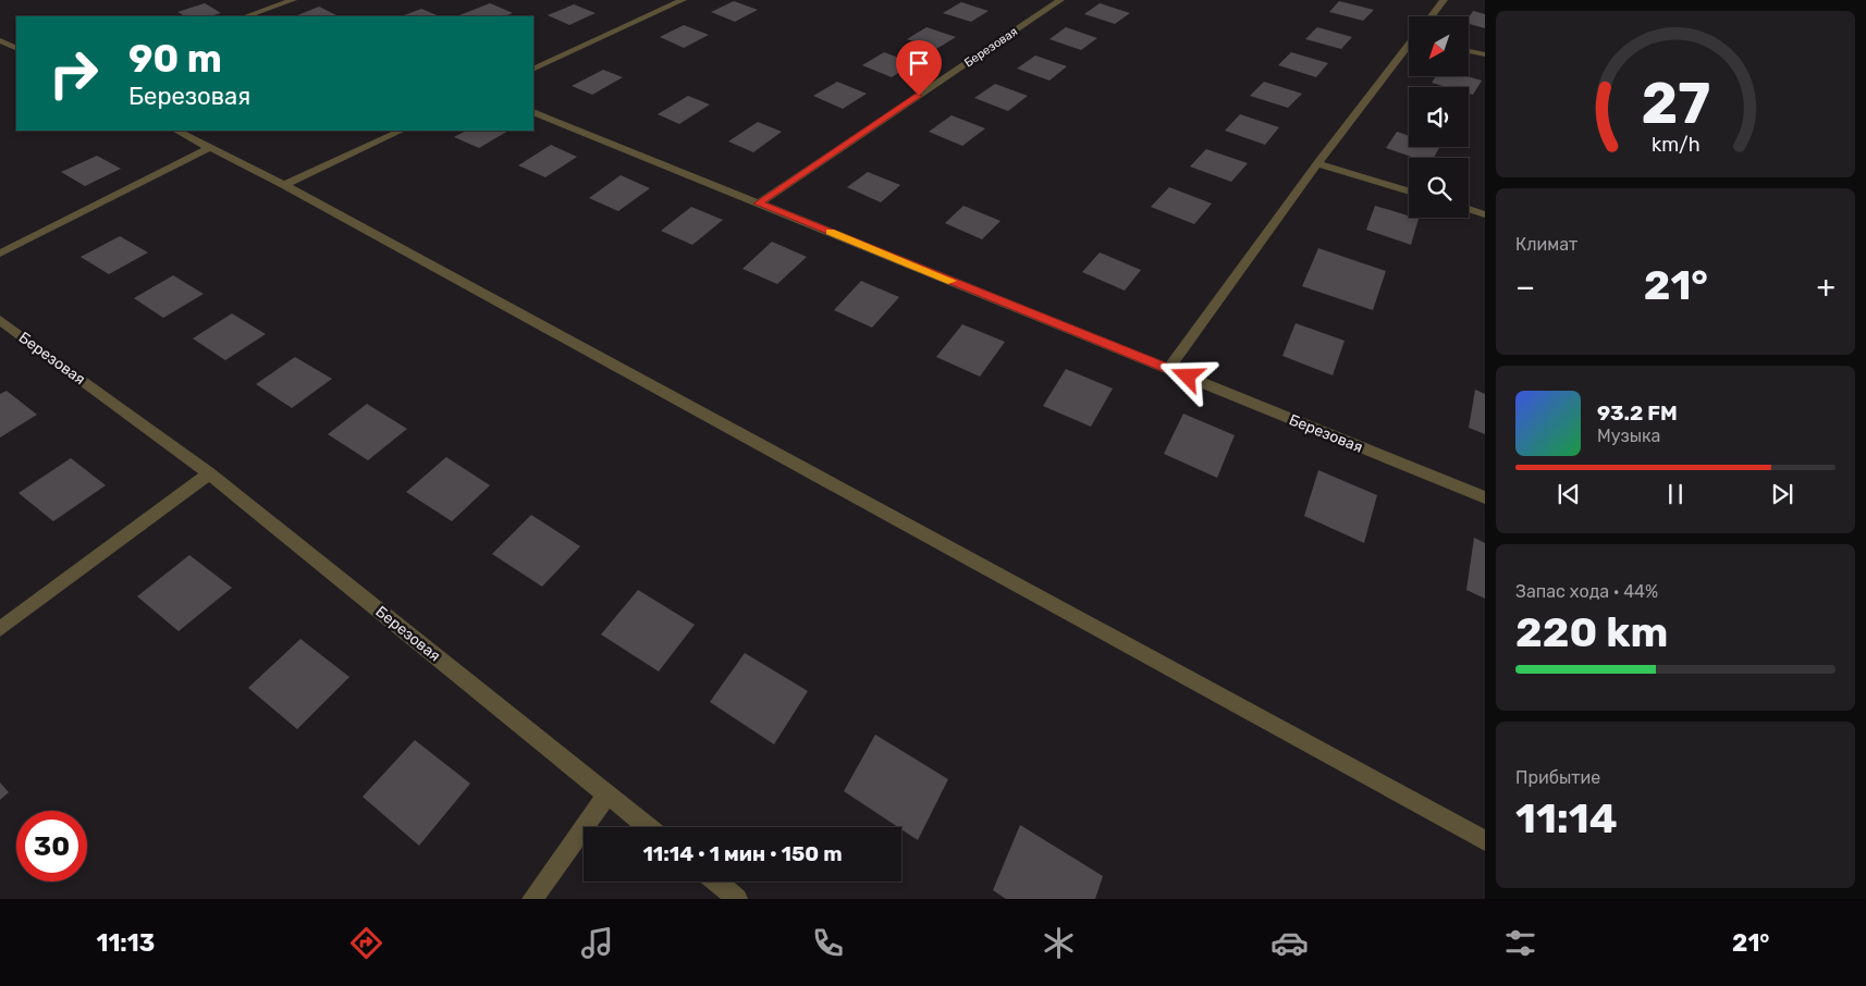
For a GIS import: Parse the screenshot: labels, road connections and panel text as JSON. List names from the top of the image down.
{
  "streets": {
    "street": ["Березовая"]
  },
  "north": "bottom left",
  "page": {
    "turn": ["90 m", "Березовая"],
    "tile": [
      "Климат",
      ["Запас хода · 44%", "220 km"],
      ["Прибытие", "11:14"]
    ],
    "heat": ["−", "21°", "+"],
    "song": ["93.2 FM", "Музыка"],
    "limit": "30",
    "trip": "11:14 · 1 мин · 150 m",
    "tabs": ["11:13", "21°"],
    "gauge": ["27", "km/h"]
  }
}
